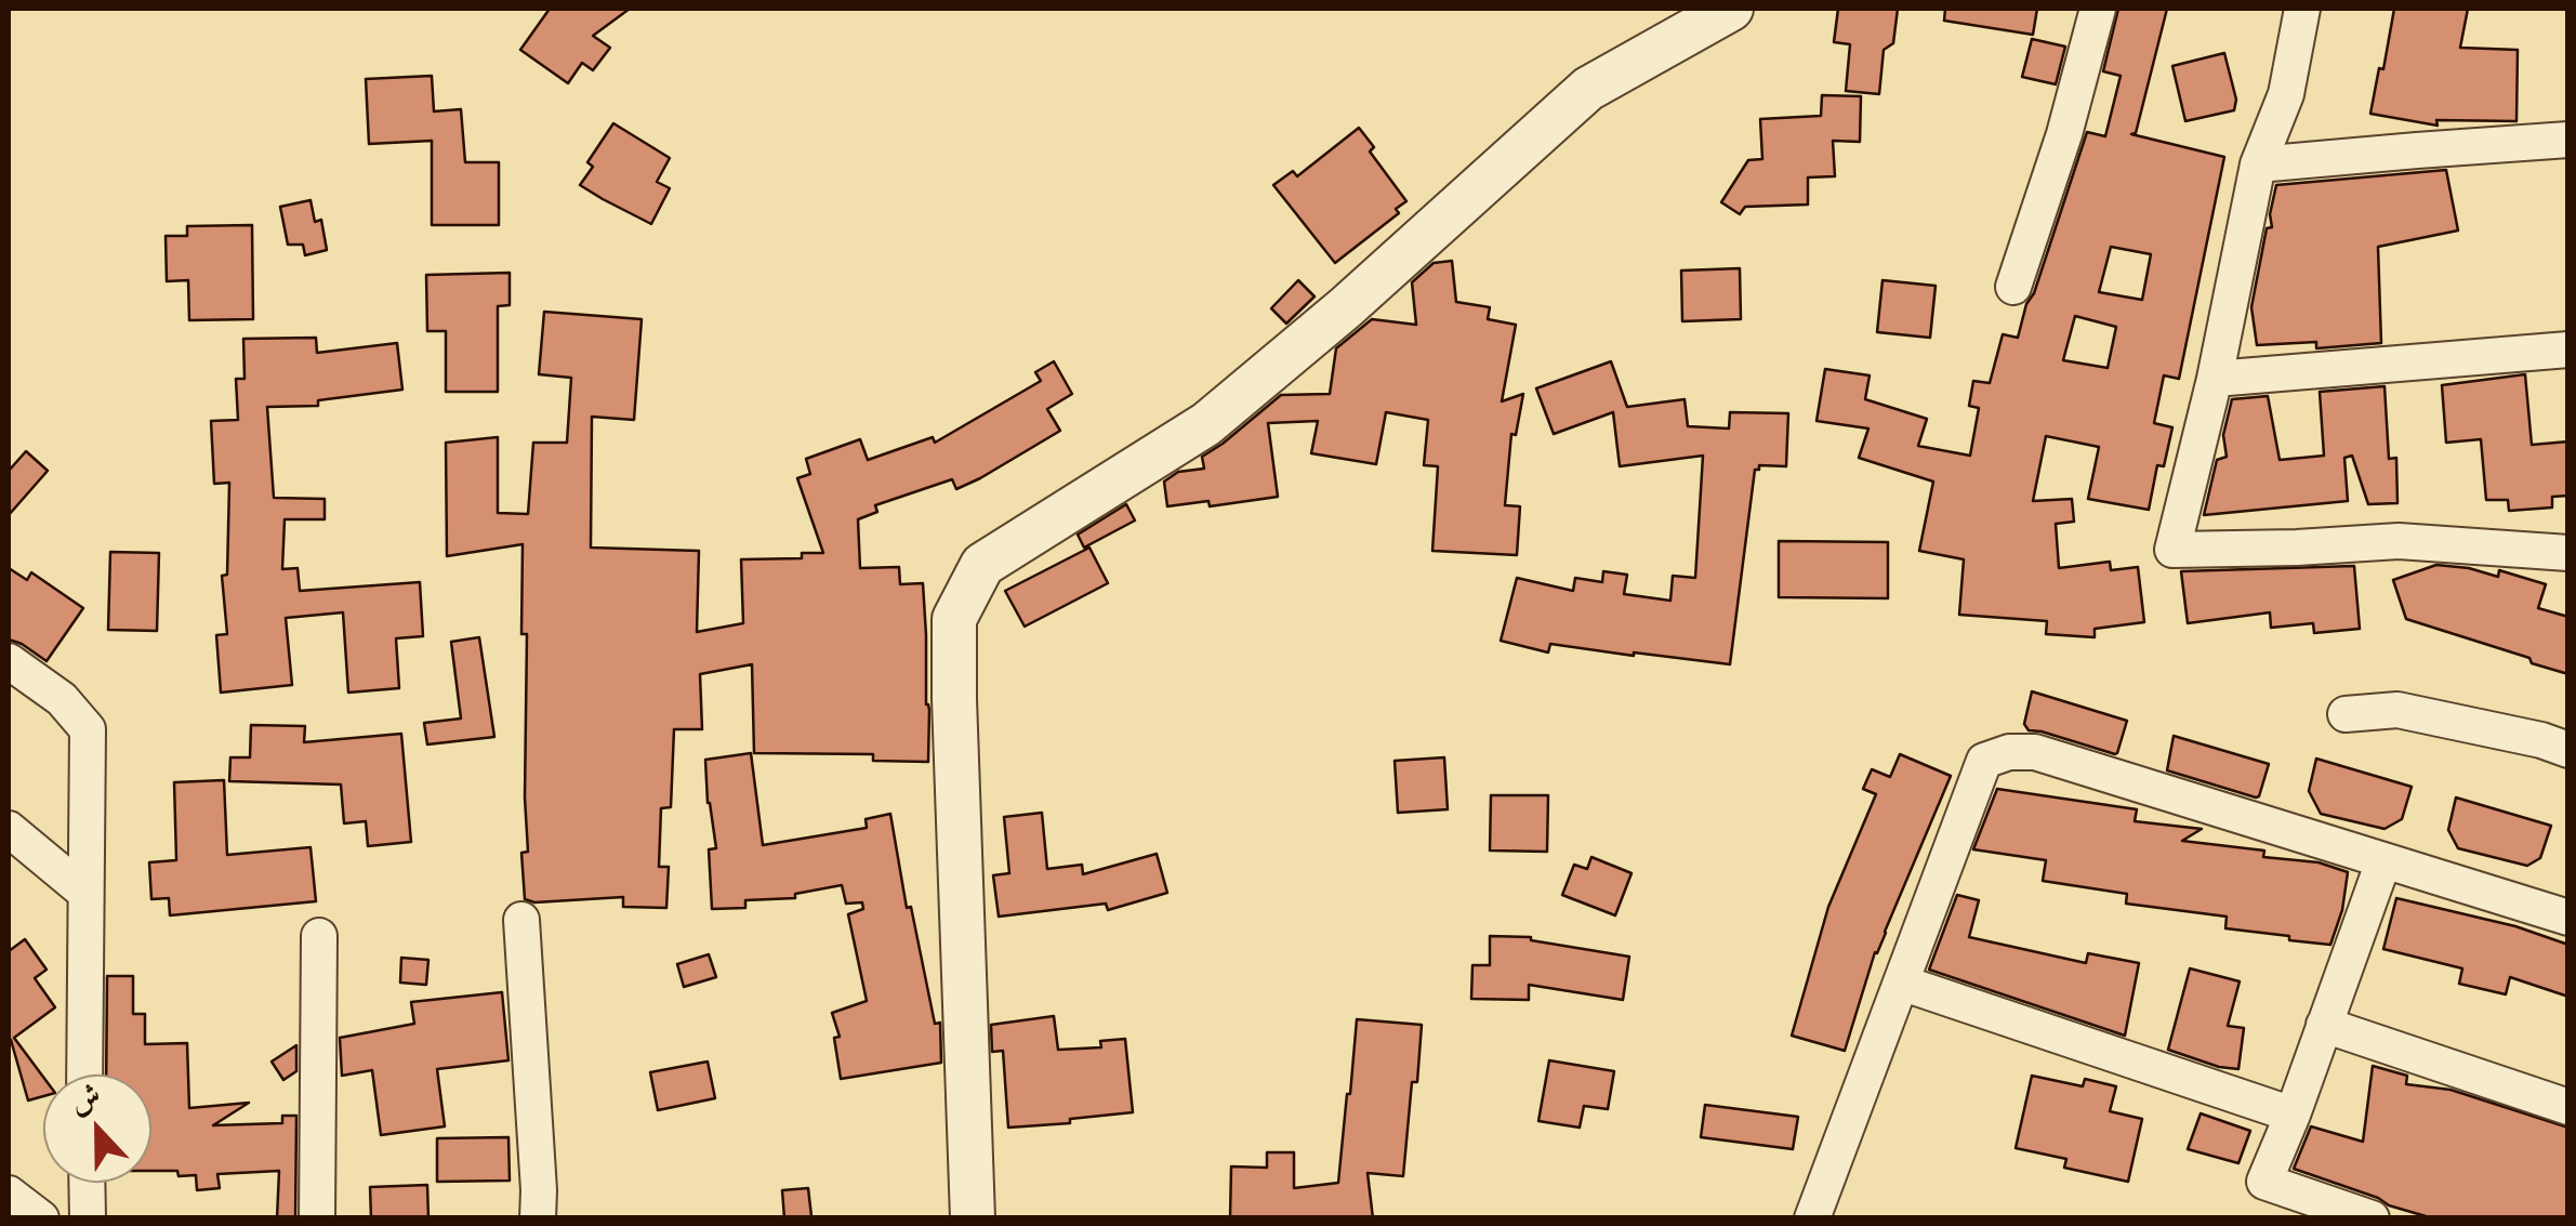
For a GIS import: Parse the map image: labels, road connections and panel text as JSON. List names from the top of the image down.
{
  "north": "top"
}
